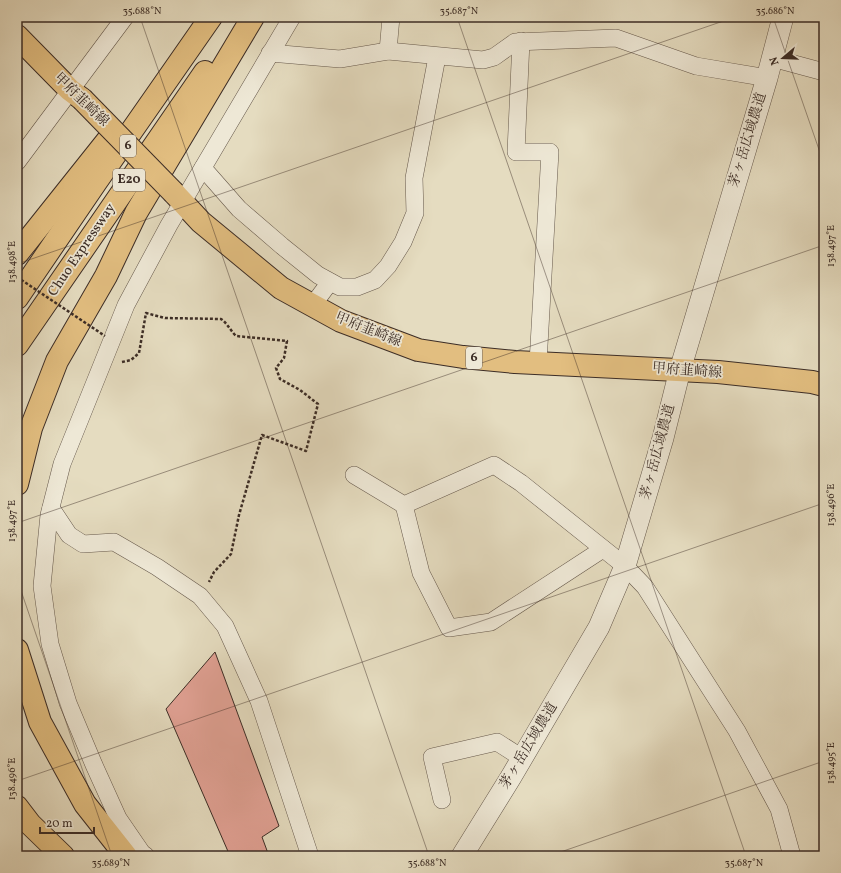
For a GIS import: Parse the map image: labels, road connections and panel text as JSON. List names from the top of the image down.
{
  "streets": {
    "main road": [
      "甲府韮崎線",
      "6",
      "E20",
      "Chuo Expressway"
    ],
    "street": ["茅ヶ岳広域農道"]
  },
  "crossings": [
    ["甲府韮崎線", "茅ヶ岳広域農道"]
  ],
  "scale_bar": "20 m",
  "north": "left",
  "coordinates": [
    "35.688°N",
    "35.687°N",
    "35.686°N",
    "138.497°E",
    "138.498°E",
    "138.496°E",
    "138.495°E",
    "35.689°N"
  ]
}
